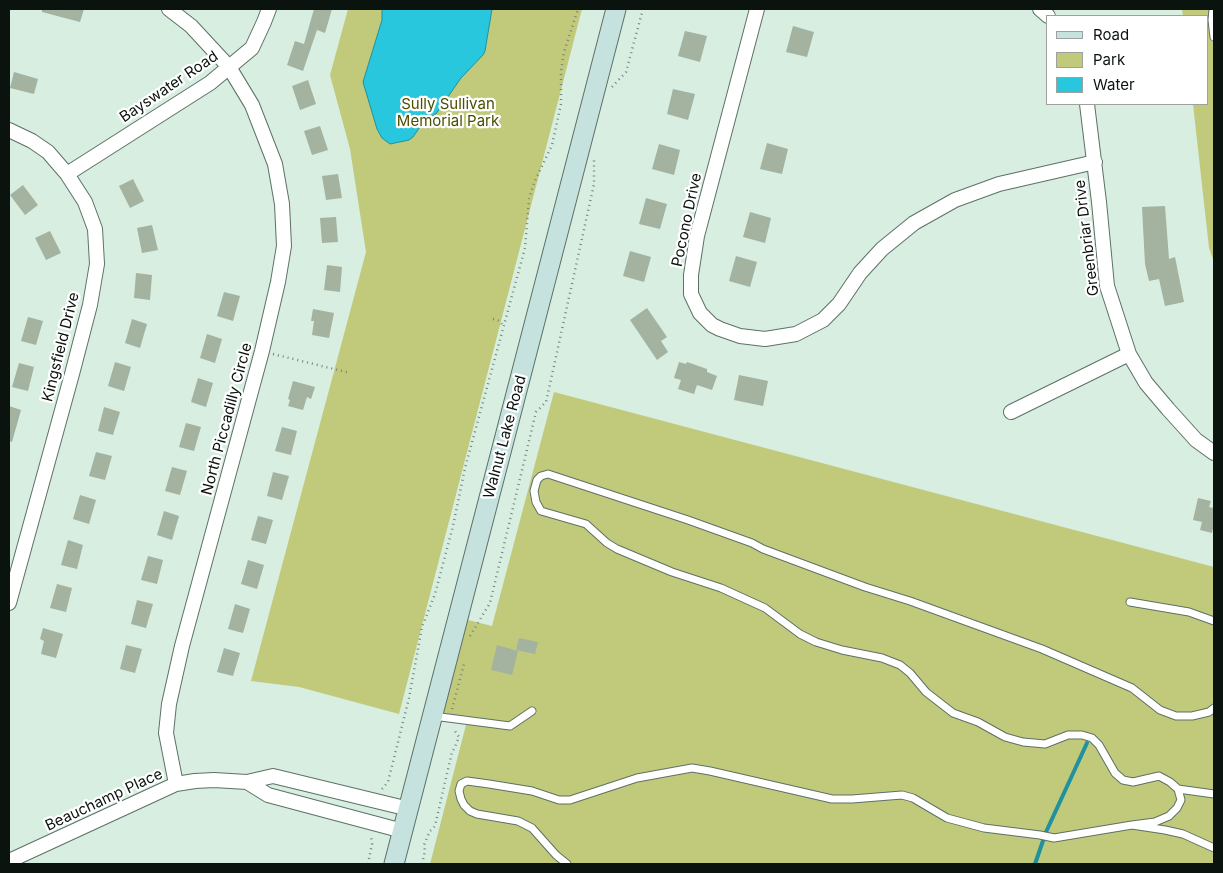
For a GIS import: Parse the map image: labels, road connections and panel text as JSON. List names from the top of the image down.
{
  "streets": {
    "street": [
      "Bayswater Road",
      "Pocono Drive",
      "Greenbriar Drive",
      "Kingsfield Drive",
      "North Piccadilly Circle",
      "Walnut Lake Road",
      "Beauchamp Place"
    ]
  },
  "crossings": [
    ["Bayswater Road", "Kingsfield Drive"],
    ["Bayswater Road", "North Piccadilly Circle"],
    ["Pocono Drive", "Greenbriar Drive"],
    ["North Piccadilly Circle", "Beauchamp Place"],
    ["Walnut Lake Road", "Beauchamp Place"]
  ],
  "parks": ["Sully Sullivan Memorial Park"],
  "legend": ["Road", "Park", "Water"]
}
